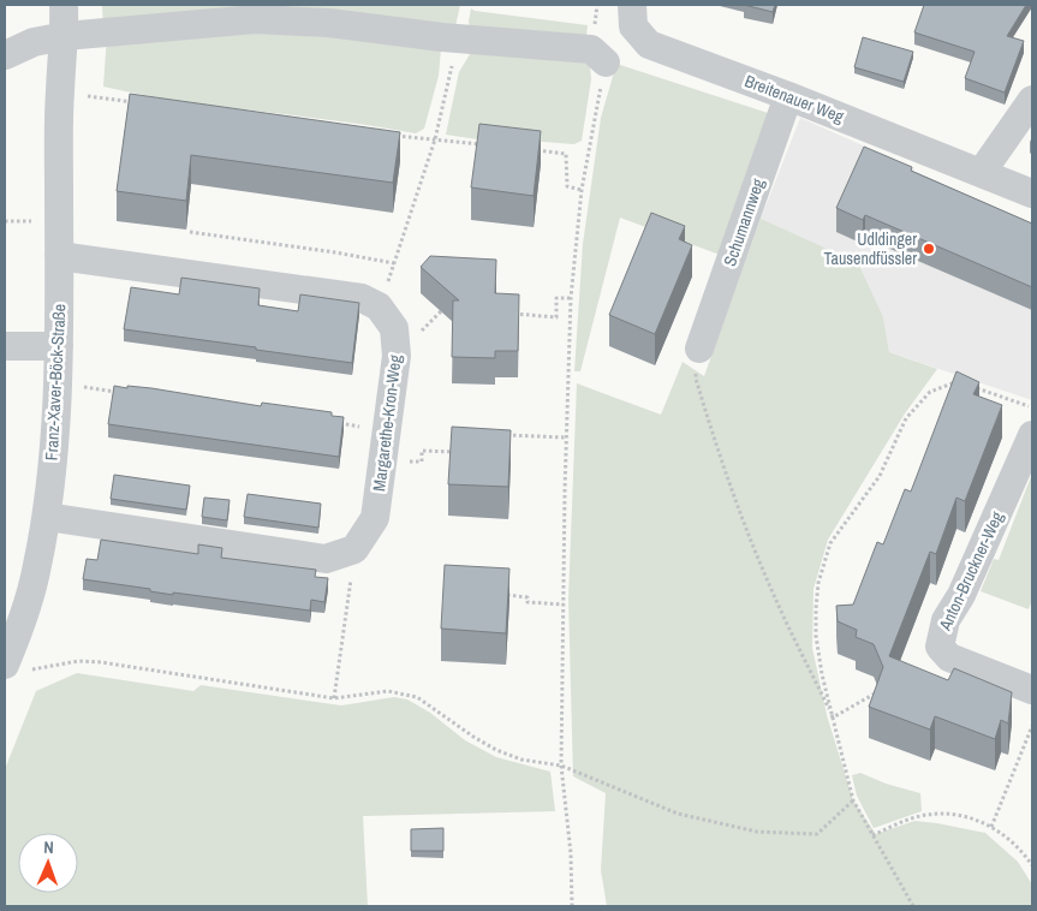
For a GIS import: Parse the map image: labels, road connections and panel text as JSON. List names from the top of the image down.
{
  "streets": {
    "street": [
      "Breitenauer Weg",
      "Schumannweg",
      "Franz-Xaver-Böck-Straße",
      "Margarethe-Kron-Weg",
      "Anton-Bruckner-Weg"
    ]
  },
  "crossings": [
    ["Breitenauer Weg", "Schumannweg"]
  ],
  "places": ["Udldinger Tausendfüssler"],
  "north": "top"
}
